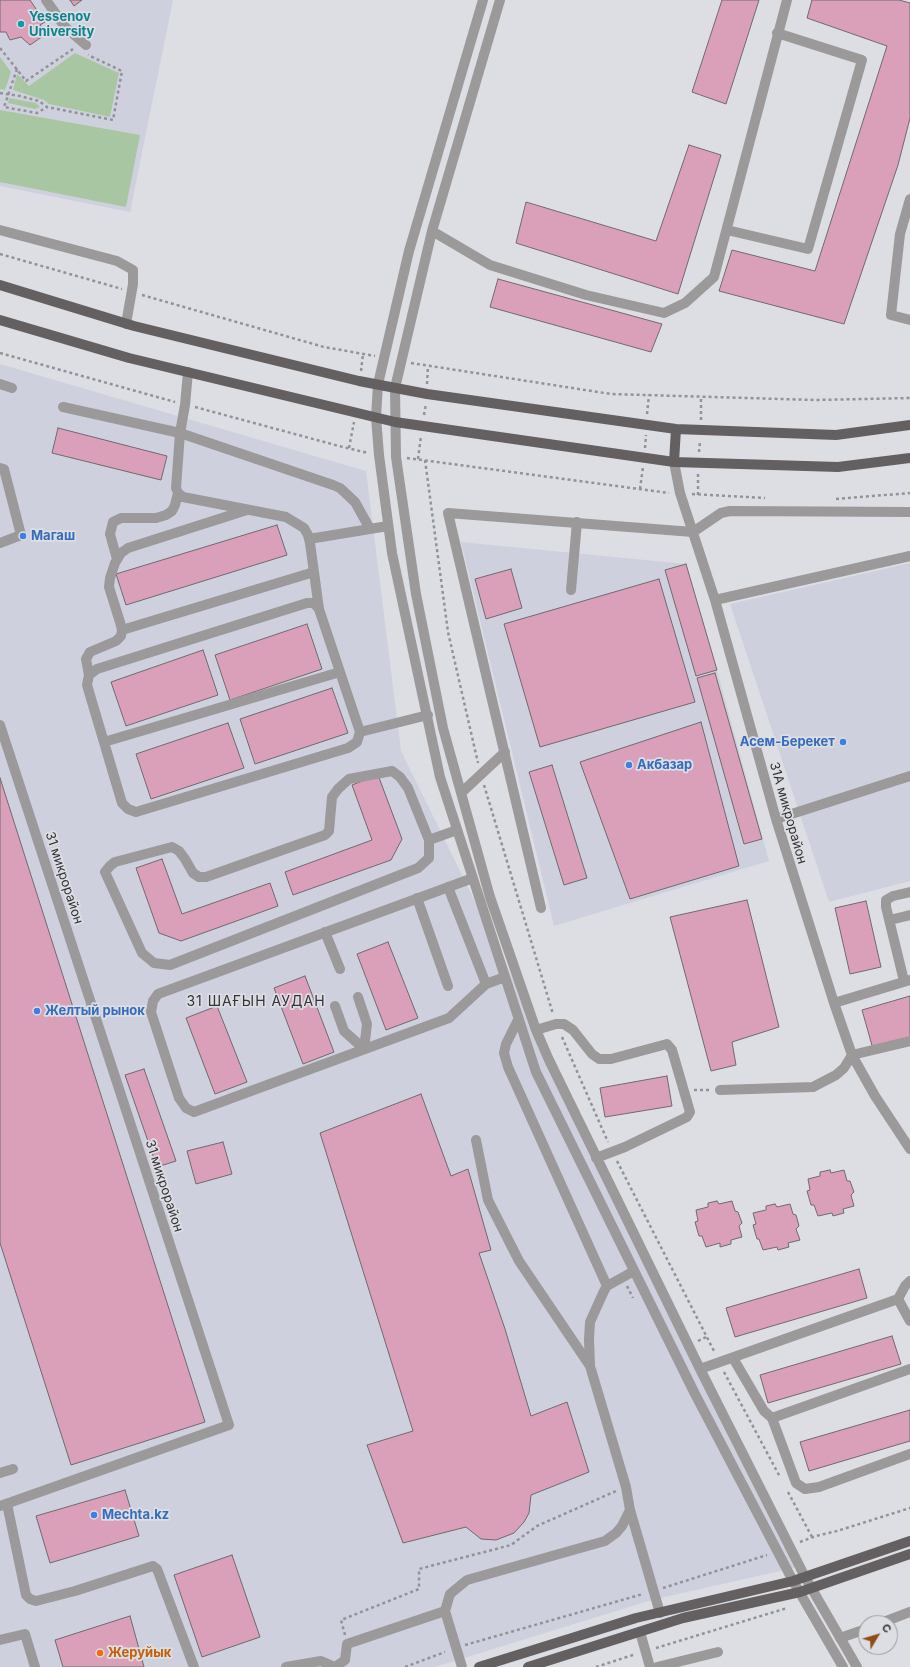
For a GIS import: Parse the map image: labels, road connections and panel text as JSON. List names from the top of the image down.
{
  "streets": {
    "street": ["31А микрорайон", "31 микрорайон"]
  },
  "districts": ["31 ШАҒЫН АУДАН"],
  "places": [
    "Yessenov University",
    "Магаш",
    "Асем-Берекет",
    "Акбазар",
    "Желтый рынок",
    "Mechta.kz",
    "Жеруйык"
  ],
  "north": "top right"
}
